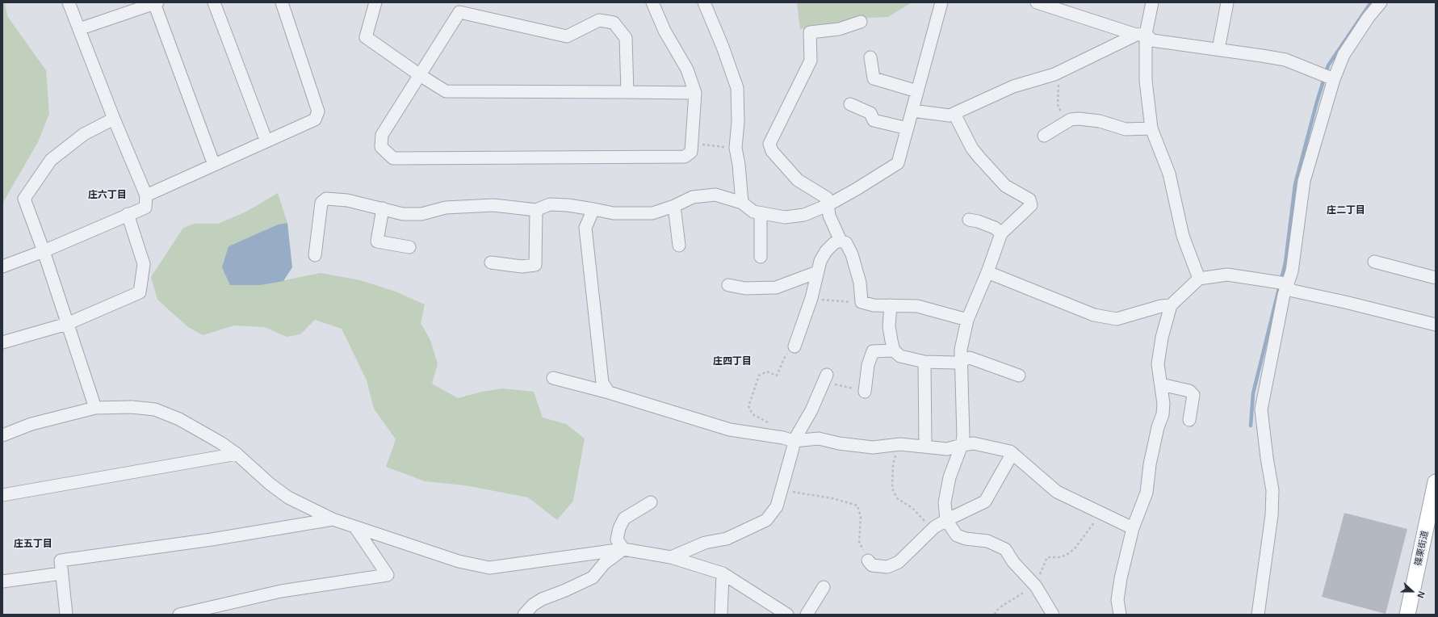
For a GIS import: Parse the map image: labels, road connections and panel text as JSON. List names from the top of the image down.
{
  "streets": {
    "main road": ["篠栗街道"]
  },
  "districts": [
    "庄六丁目",
    "庄二丁目",
    "庄四丁目",
    "庄五丁目"
  ],
  "north": "right"
}
